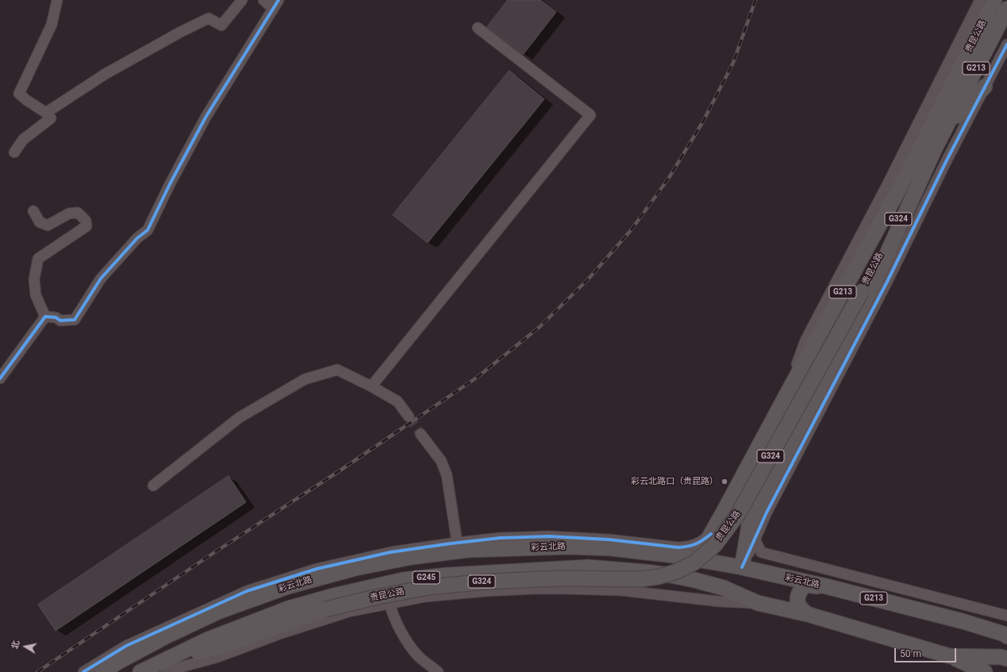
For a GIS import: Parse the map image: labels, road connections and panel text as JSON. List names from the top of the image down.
{
  "streets": {
    "highway": [
      "贵昆公路",
      "G213",
      "G324",
      "彩云北路",
      "G245"
    ]
  },
  "crossings": [
    ["贵昆公路", "G213"],
    ["贵昆公路", "G324"],
    ["贵昆公路", "彩云北路"],
    ["贵昆公路", "G245"],
    ["G213", "彩云北路"],
    ["G324", "G245"]
  ],
  "places": ["彩云北路口（贵昆路）"],
  "scale_bar": "50 m",
  "north": "left"
}
